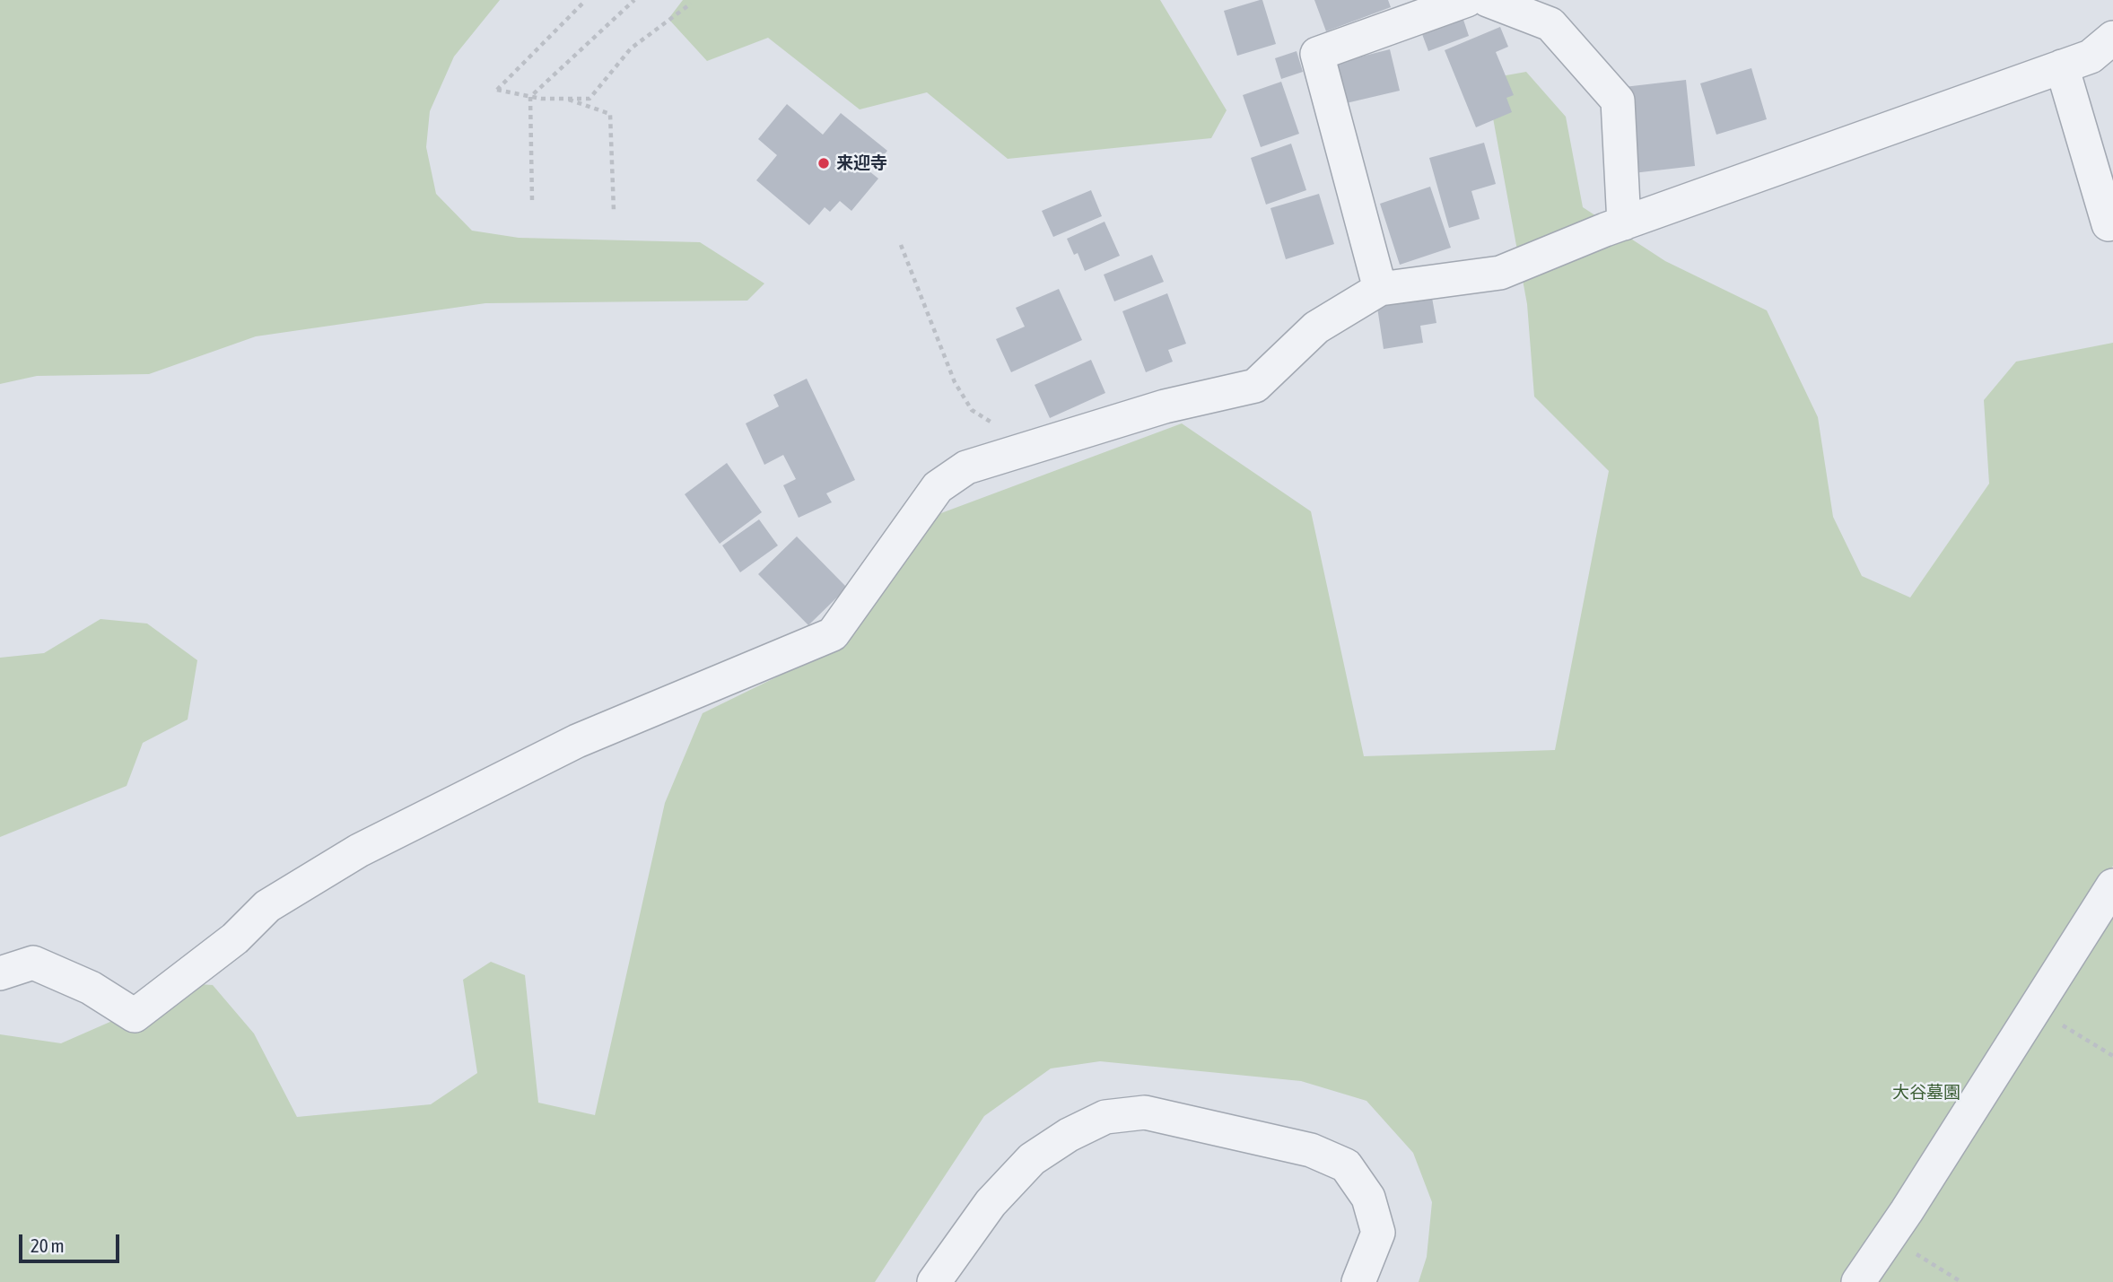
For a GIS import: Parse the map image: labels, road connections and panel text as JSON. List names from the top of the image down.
{
  "parks": ["大谷墓園"],
  "places": ["来迎寺"],
  "scale_bar": "20 m"
}
